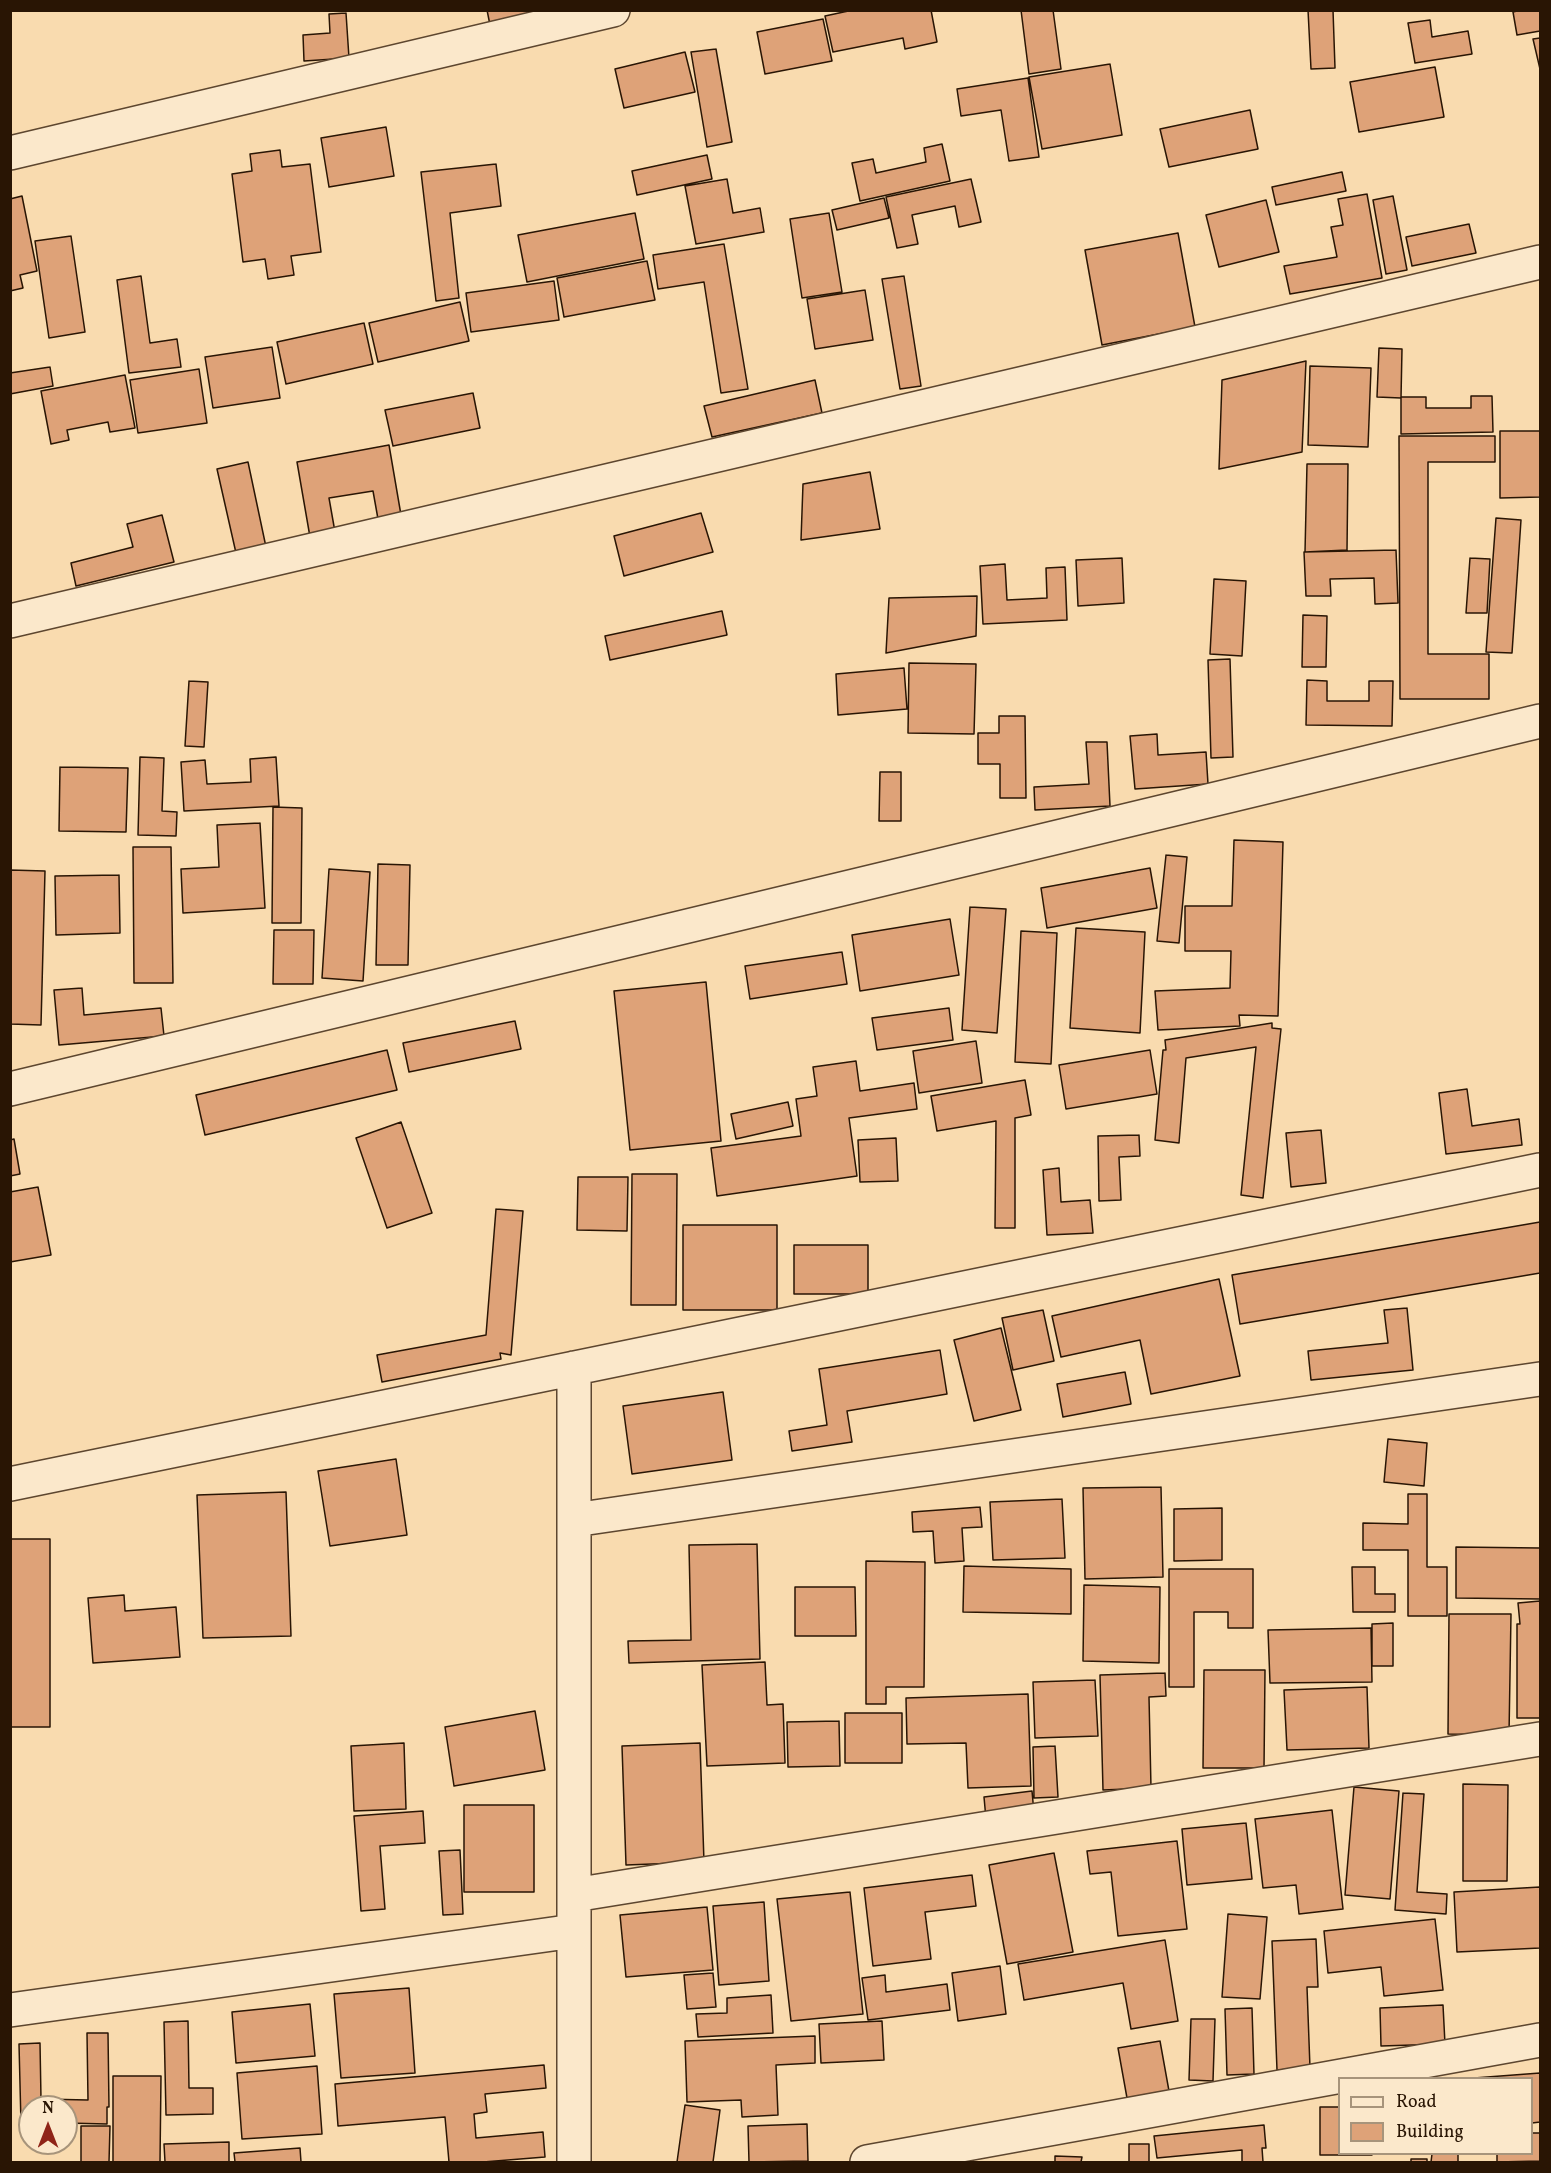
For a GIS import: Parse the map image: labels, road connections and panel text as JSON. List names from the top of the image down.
{
  "legend": ["Road", "Building"],
  "north": "top"
}
